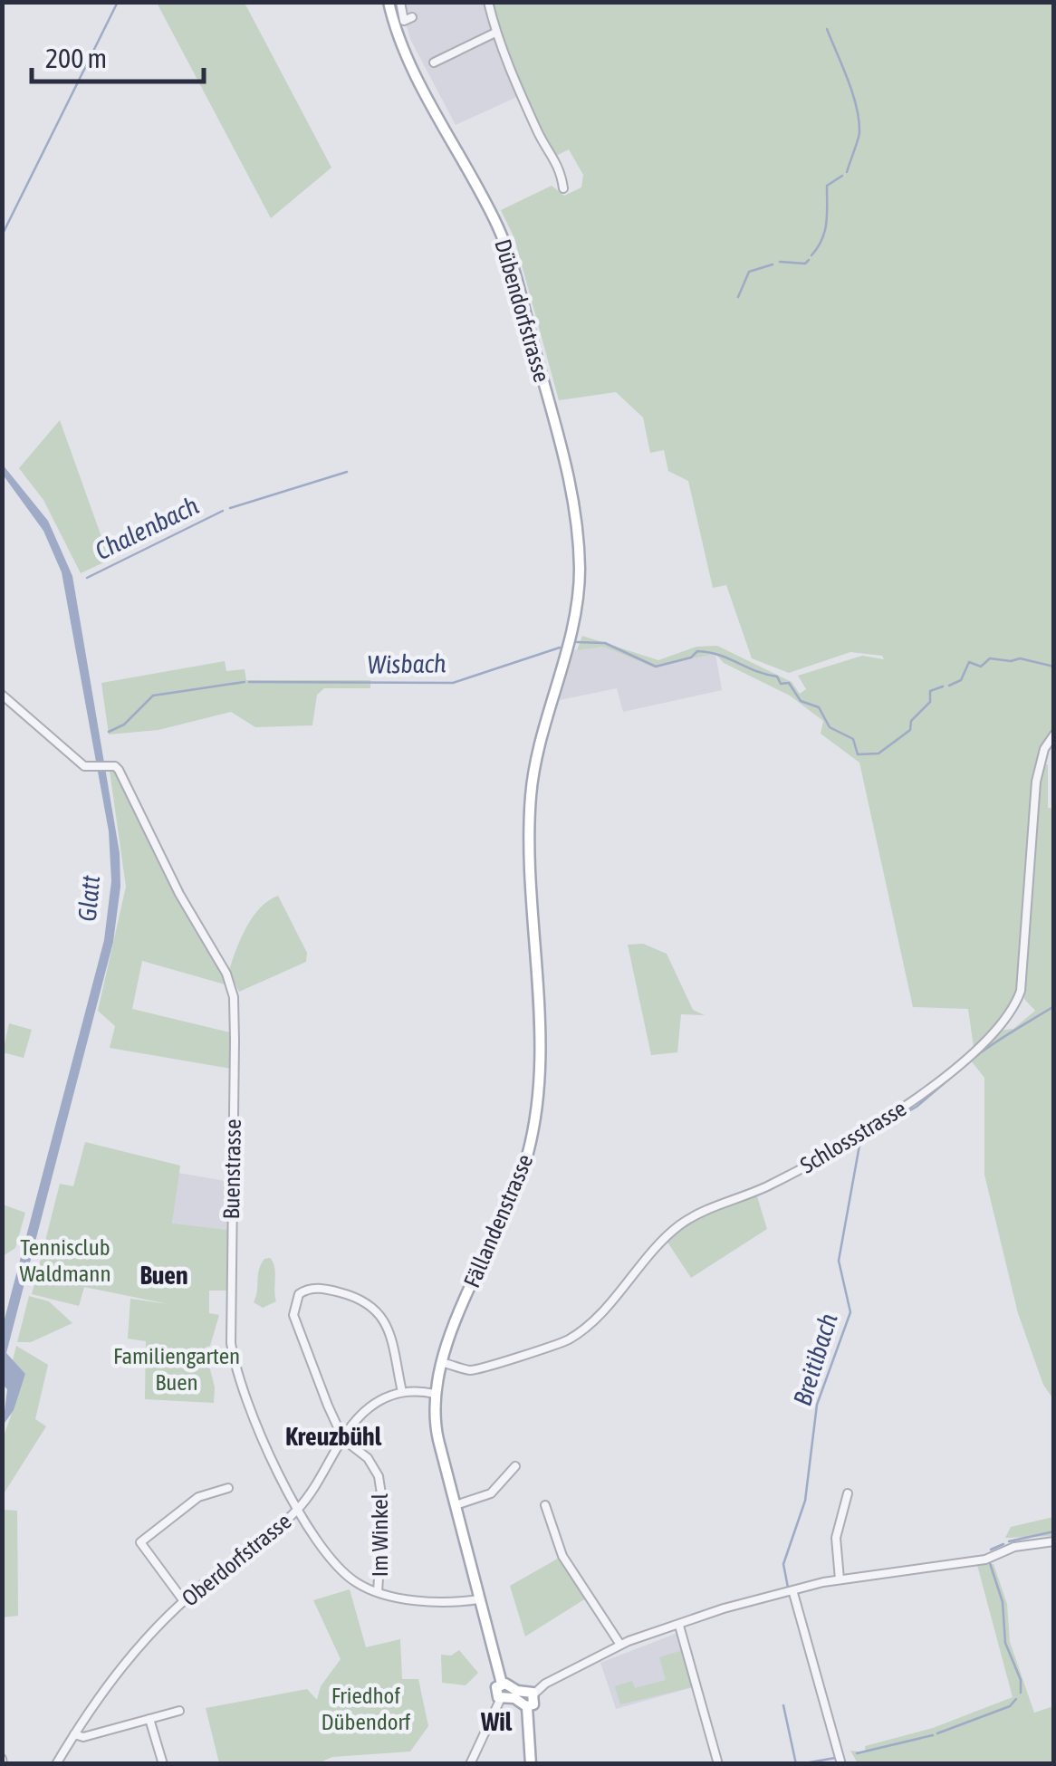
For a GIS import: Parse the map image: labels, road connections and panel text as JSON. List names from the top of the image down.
{
  "streets": {
    "main road": ["Dübendorfstrasse", "Fällandenstrasse"],
    "street": [
      "Schlossstrasse",
      "Buenstrasse",
      "Im Winkel",
      "Oberdorfstrasse"
    ]
  },
  "crossings": [
    ["Dübendorfstrasse", "Fällandenstrasse"],
    ["Schlossstrasse", "Fällandenstrasse"],
    ["Buenstrasse", "Fällandenstrasse"],
    ["Buenstrasse", "Im Winkel"],
    ["Buenstrasse", "Oberdorfstrasse"],
    ["Im Winkel", "Oberdorfstrasse"]
  ],
  "districts": ["Buen", "Kreuzbühl", "Wil"],
  "water": [
    "Chalenbach",
    "Wisbach",
    "Glatt",
    "Breitibach"
  ],
  "parks": ["Tennisclub Waldmann", "Familiengarten Buen", "Friedhof Dübendorf"],
  "scale_bar": "200 m"
}
